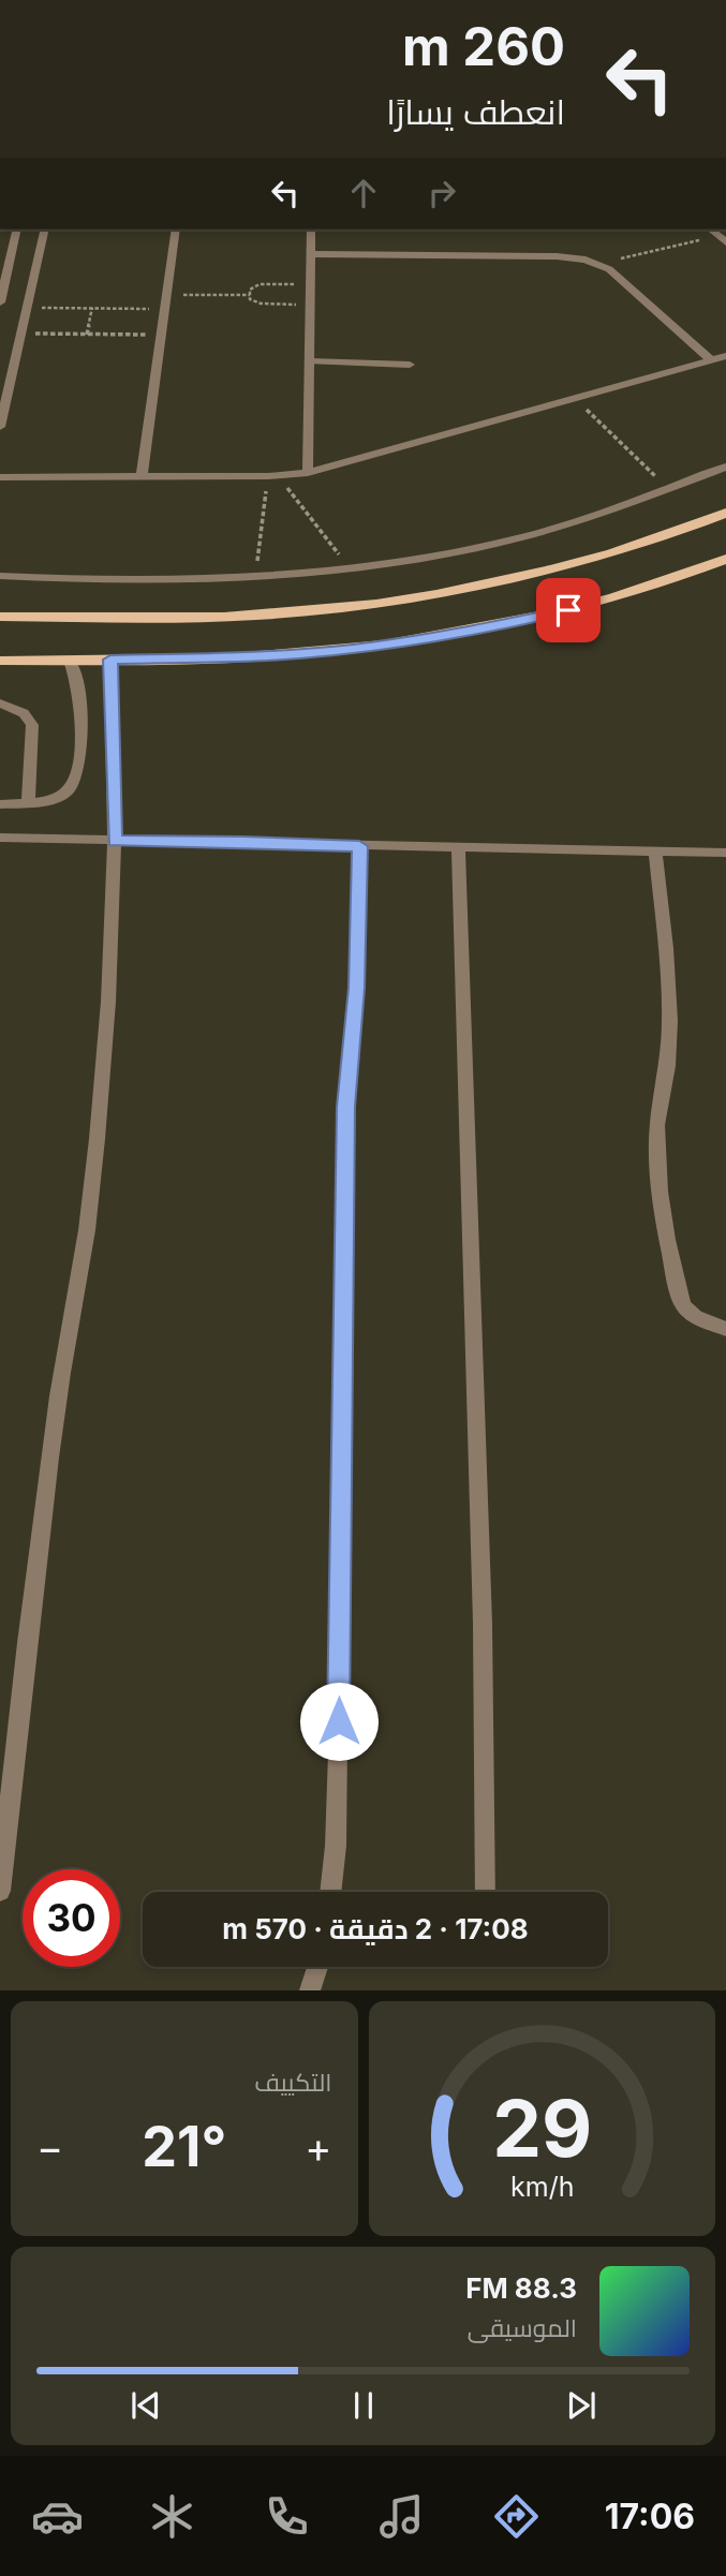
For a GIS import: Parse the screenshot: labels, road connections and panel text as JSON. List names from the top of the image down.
{
  "page": {
    "turn": ["260 m", "انعطف يسارًا"],
    "limit": "30",
    "trip": "17:08 · 2 دقيقة · 570 m",
    "tile": "التكييف",
    "heat": ["−", "21°", "+"],
    "song": ["88.3 FM", "الموسيقى"],
    "tabs": "17:06",
    "gauge": ["29", "km/h"]
  }
}
